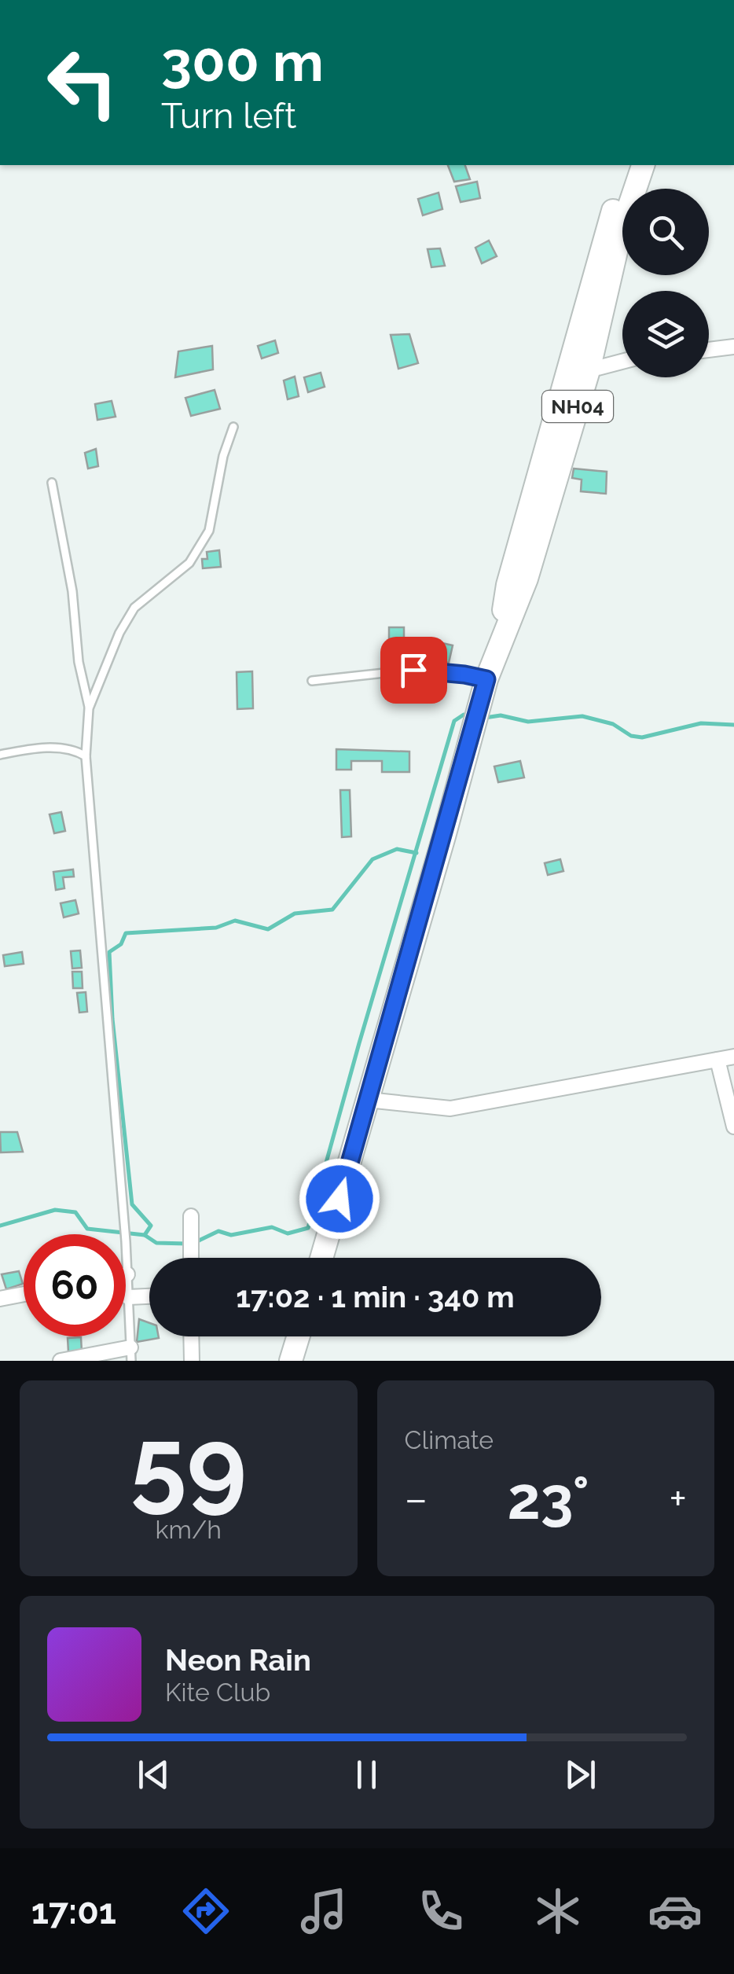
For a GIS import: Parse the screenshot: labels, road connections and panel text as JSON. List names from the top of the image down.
{
  "streets": {
    "main road": ["NH04"]
  },
  "page": {
    "turn": ["300 m", "Turn left"],
    "limit": "60",
    "trip": "17:02 · 1 min · 340 m",
    "tile": [
      ["59", "km/h"],
      "Climate"
    ],
    "heat": ["−", "23°", "+"],
    "song": ["Neon Rain", "Kite Club"],
    "tabs": "17:01"
  }
}
